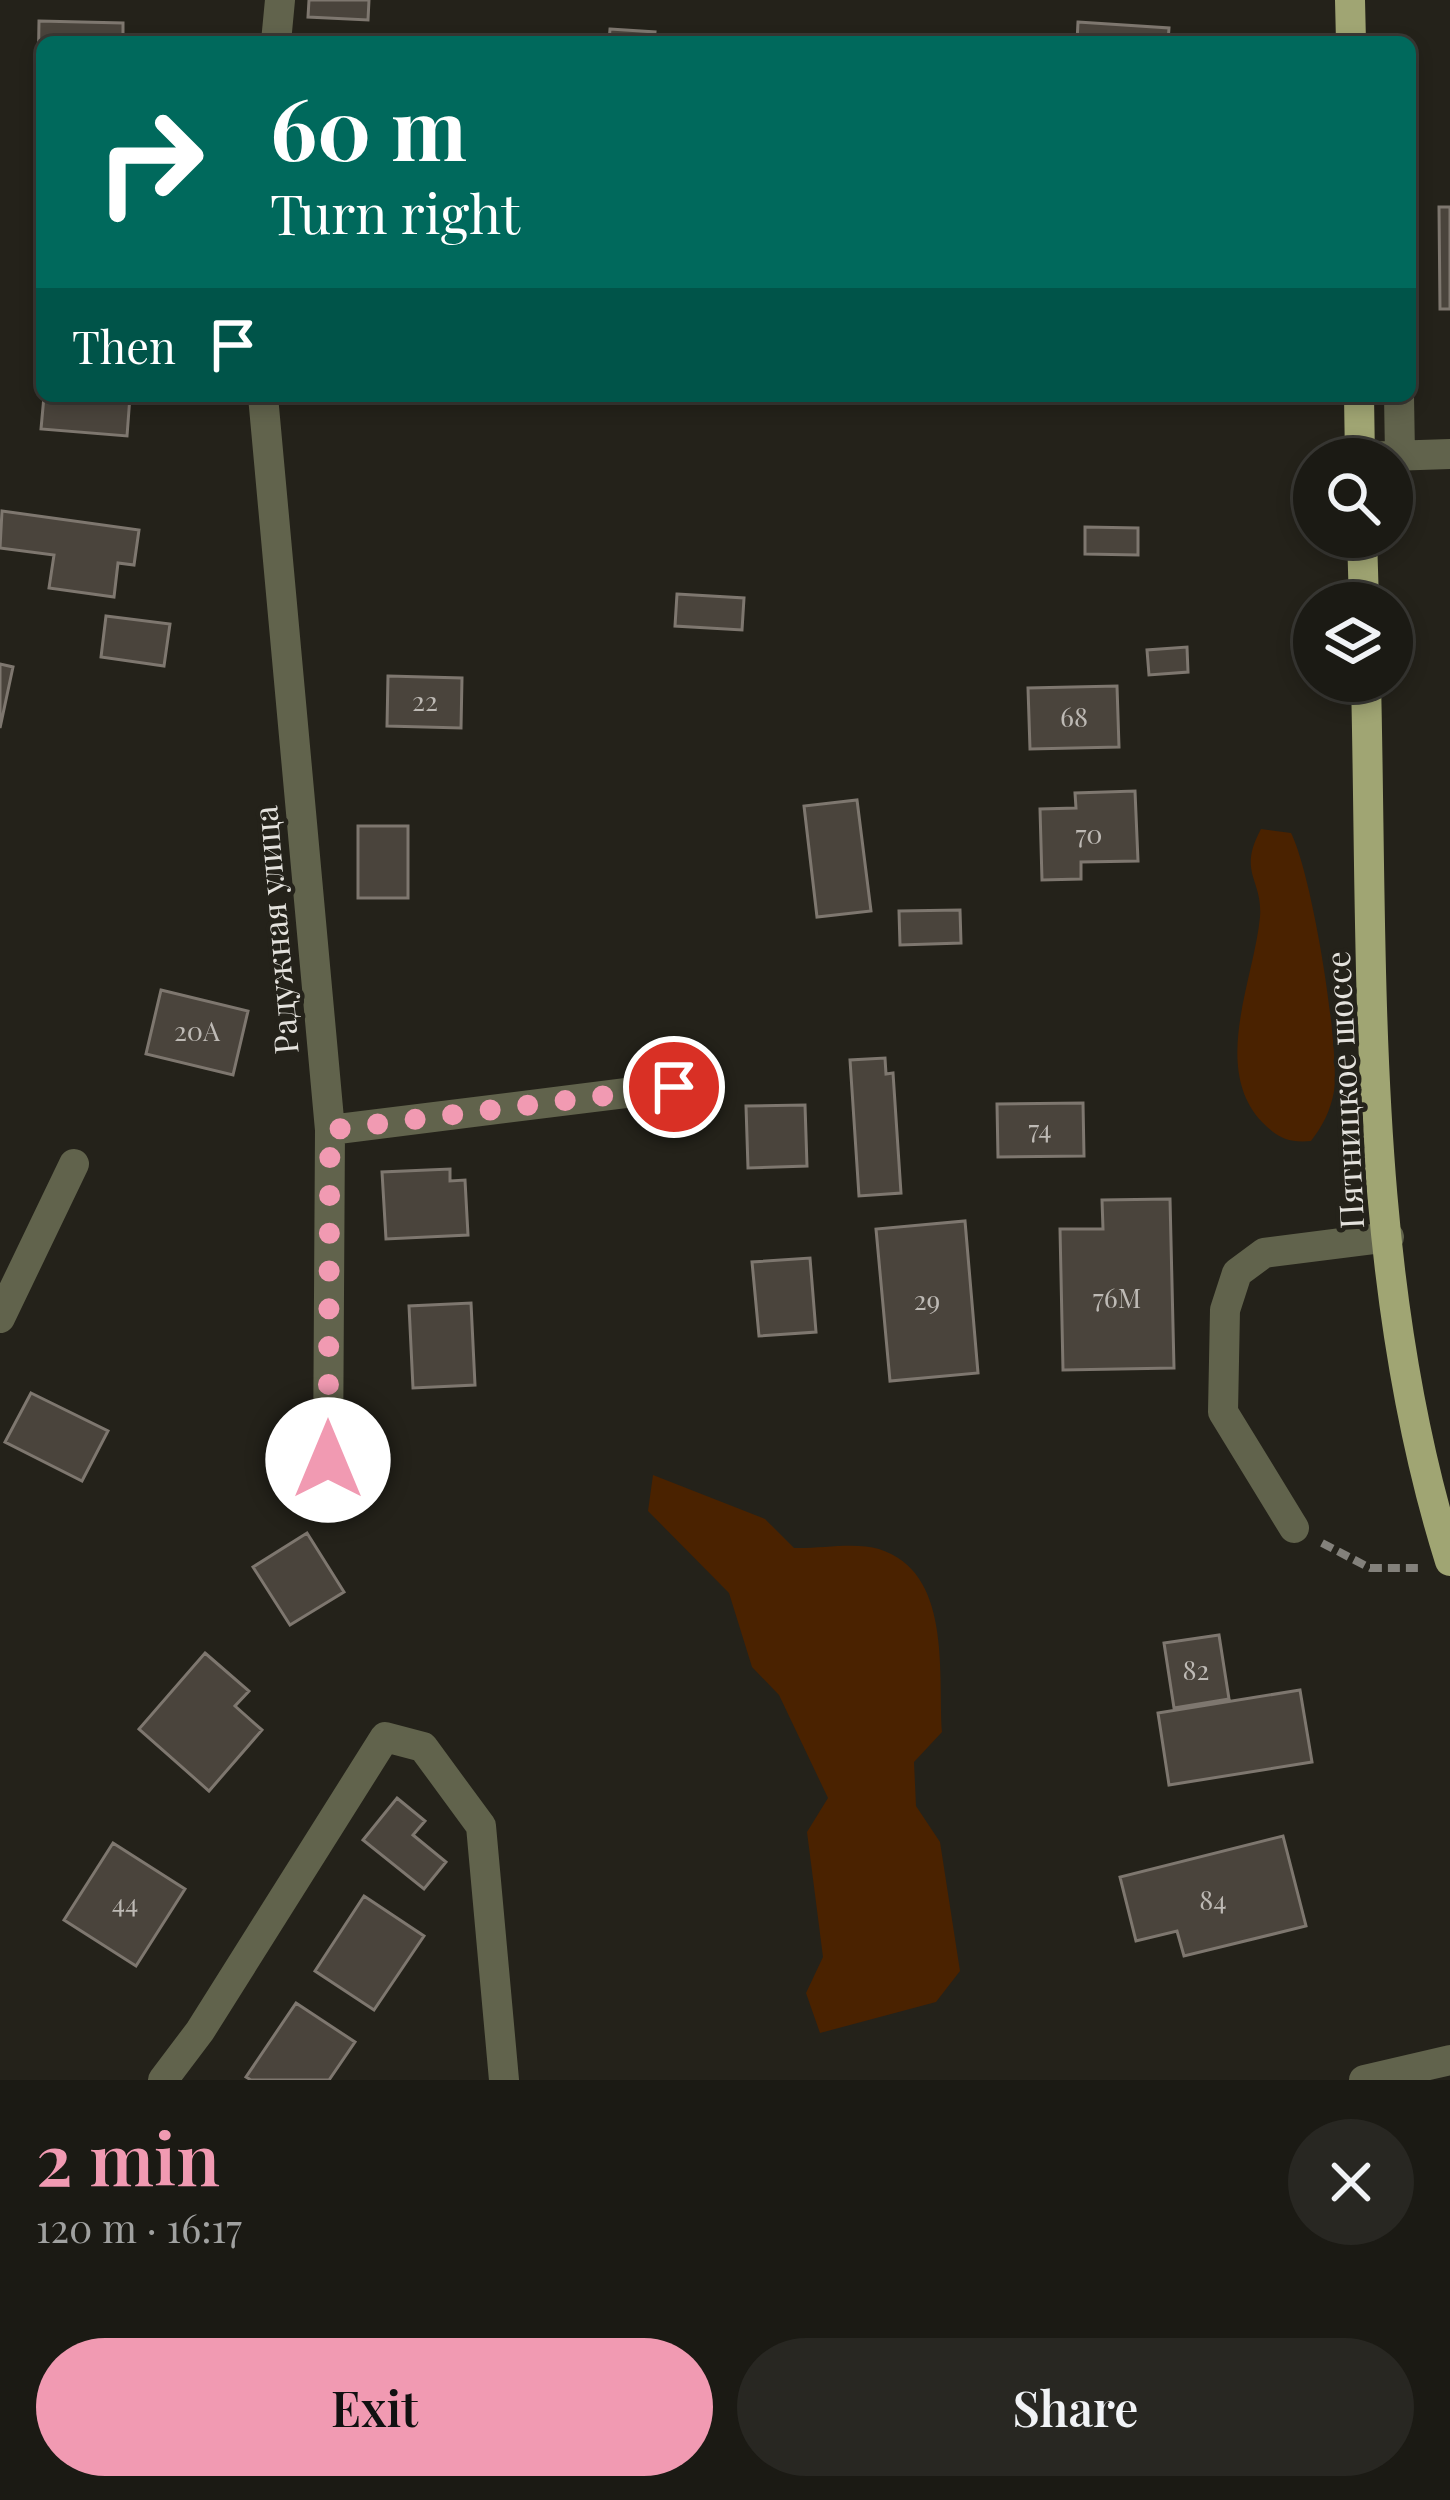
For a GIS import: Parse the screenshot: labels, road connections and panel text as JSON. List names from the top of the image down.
{
  "streets": {
    "main road": ["Пятницкое шоссе"],
    "street": ["Радужная улица"]
  },
  "house_numbers": [
    "22",
    "68",
    "70",
    "20А",
    "74",
    "76М",
    "29",
    "82",
    "84",
    "44"
  ],
  "page": {
    "turn": ["60 m", "Turn right"],
    "then": "Then",
    "heading": ["2 min", "120 m · 16:17"],
    "buttons": ["Exit", "Share"]
  }
}
